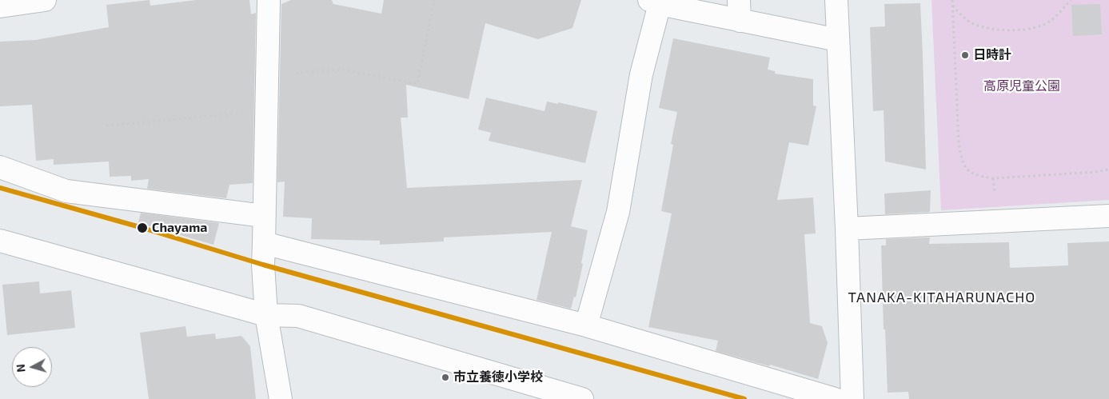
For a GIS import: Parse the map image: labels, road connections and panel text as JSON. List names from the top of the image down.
{
  "districts": ["TANAKA-KITAHARUNACHO"],
  "parks": ["高原児童公園"],
  "places": ["日時計", "Chayama", "市立養徳小学校"],
  "north": "left"
}
